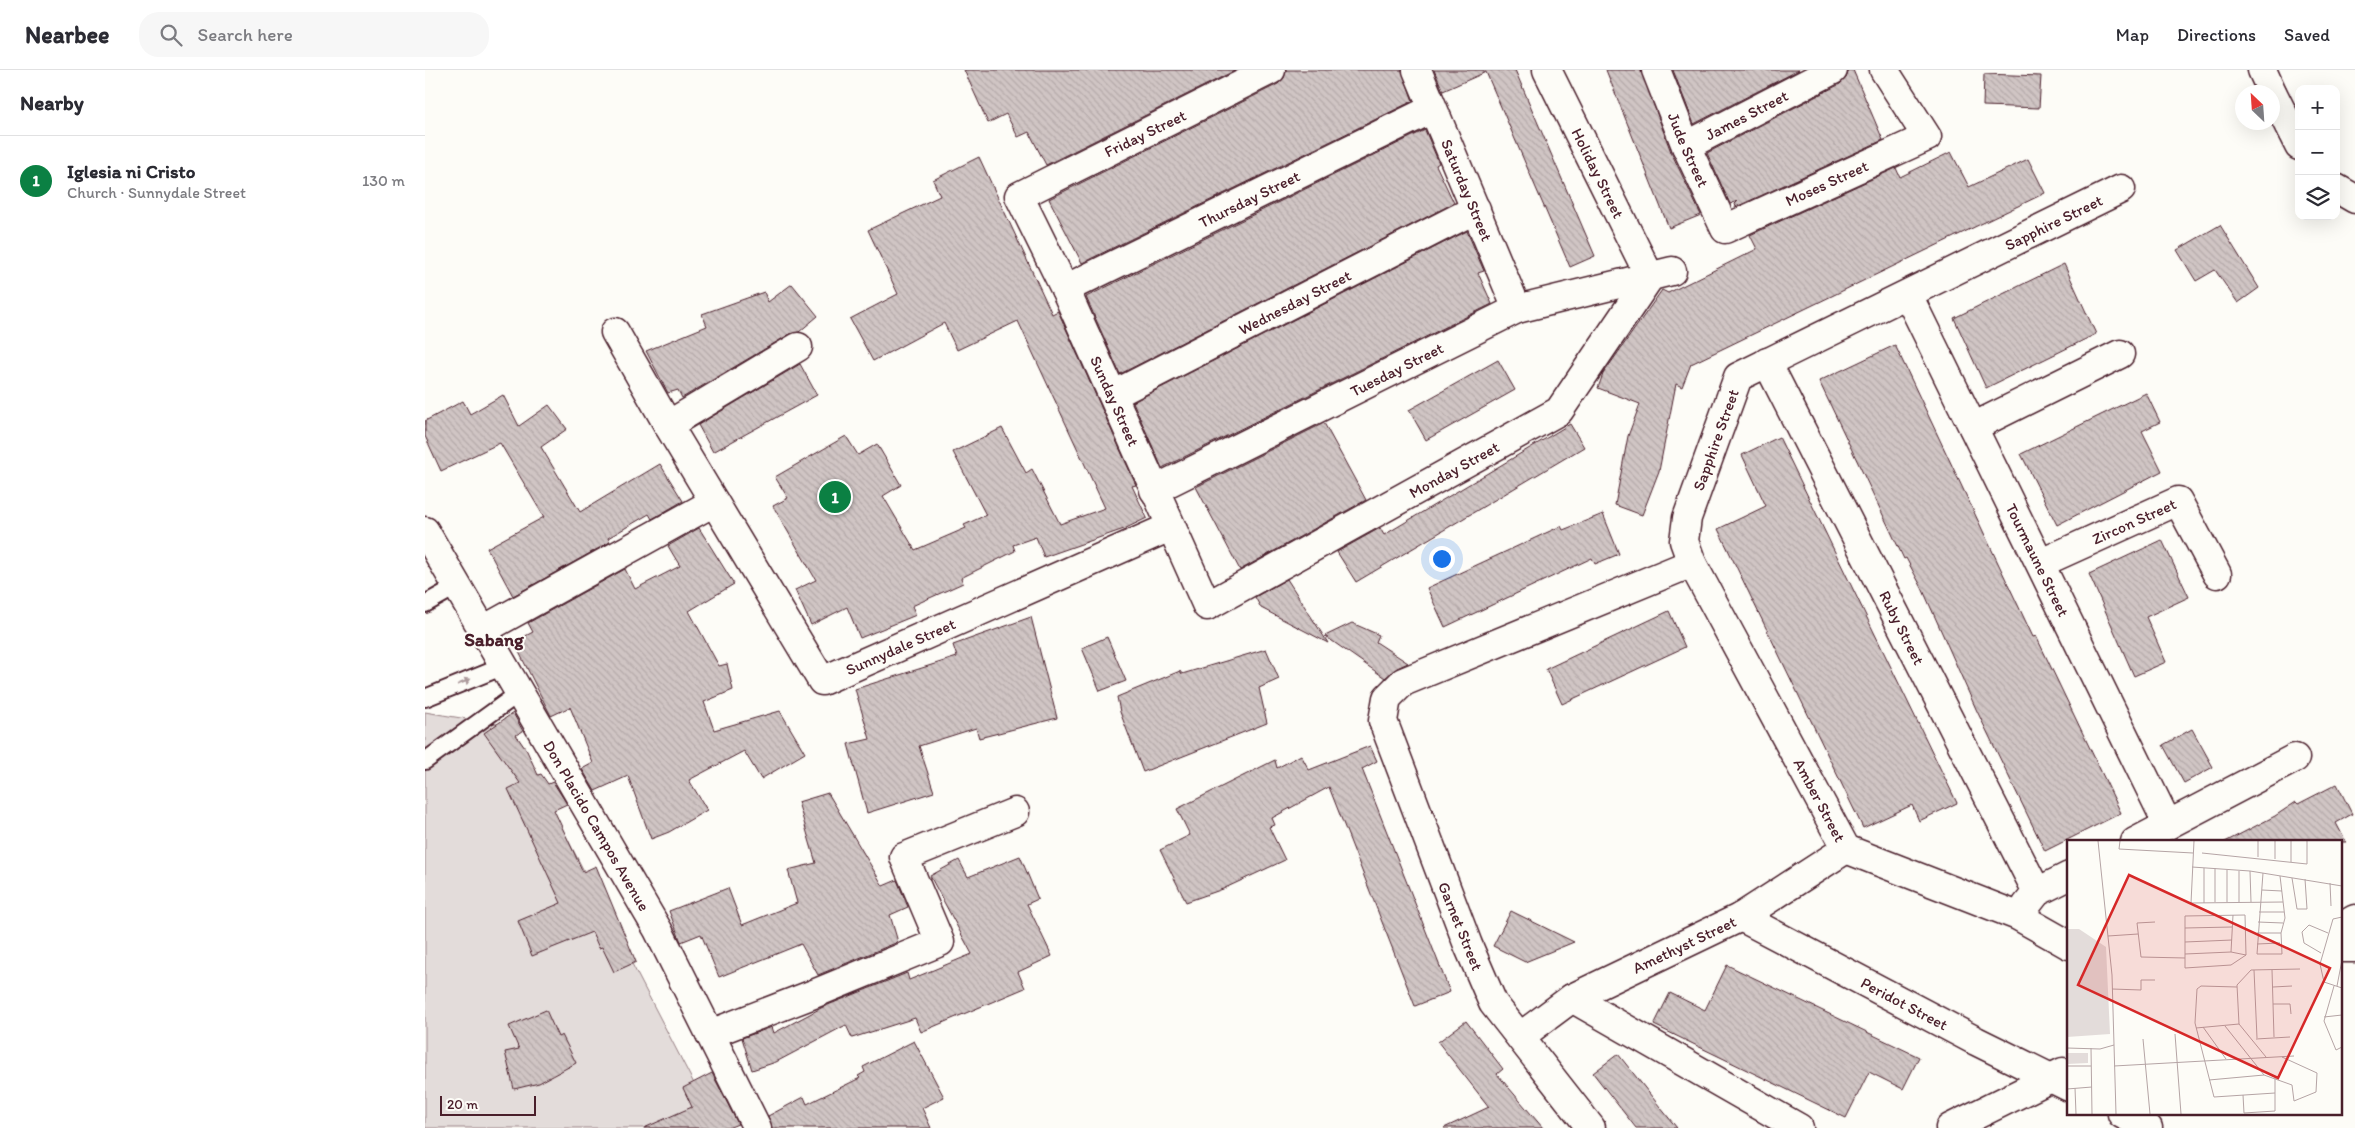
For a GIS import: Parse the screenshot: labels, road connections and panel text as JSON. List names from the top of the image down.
{
  "streets": {
    "street": [
      "James Street",
      "Friday Street",
      "Jude Street",
      "Holiday Street",
      "Moses Street",
      "Saturday Street",
      "Thursday Street",
      "Sapphire Street",
      "Wednesday Street",
      "Tuesday Street",
      "Sunday Street",
      "Monday Street",
      "Zircon Street",
      "Tourmaune Street",
      "Ruby Street",
      "Sunnydale Street",
      "Amber Street",
      "Don Placido Campos Avenue",
      "Garnet Street",
      "Amethyst Street",
      "Peridot Street"
    ]
  },
  "crossings": [
    ["James Street", "Jude Street"],
    ["Friday Street", "Sunday Street"],
    ["Jude Street", "Moses Street"],
    ["Holiday Street", "Tuesday Street"],
    ["Holiday Street", "Monday Street"],
    ["Saturday Street", "Thursday Street"],
    ["Saturday Street", "Wednesday Street"],
    ["Saturday Street", "Tuesday Street"],
    ["Thursday Street", "Sunday Street"],
    ["Sapphire Street", "Tourmaune Street"],
    ["Sapphire Street", "Ruby Street"],
    ["Sapphire Street", "Amber Street"],
    ["Sapphire Street", "Garnet Street"],
    ["Wednesday Street", "Sunday Street"],
    ["Tuesday Street", "Sunday Street"],
    ["Tuesday Street", "Monday Street"],
    ["Sunday Street", "Monday Street"],
    ["Sunday Street", "Sunnydale Street"],
    ["Zircon Street", "Tourmaune Street"],
    ["Amber Street", "Garnet Street"],
    ["Amber Street", "Amethyst Street"],
    ["Garnet Street", "Amethyst Street"],
    ["Amethyst Street", "Peridot Street"]
  ],
  "districts": ["Sabang"],
  "scale_bar": "20 m",
  "north": "top left",
  "page": {
    "header": "Nearbee",
    "search": "Search here",
    "nav": ["Map", "Directions", "Saved"],
    "heading": "Nearby",
    "map_buttons": ["+", "−"],
    "list": [
      {
        "mark": "1",
        "name": "Iglesia ni Cristo",
        "note": "Church · Sunnydale Street",
        "value": "130 m"
      }
    ],
    "pins": "1",
    "scale": "20 m"
  }
}
